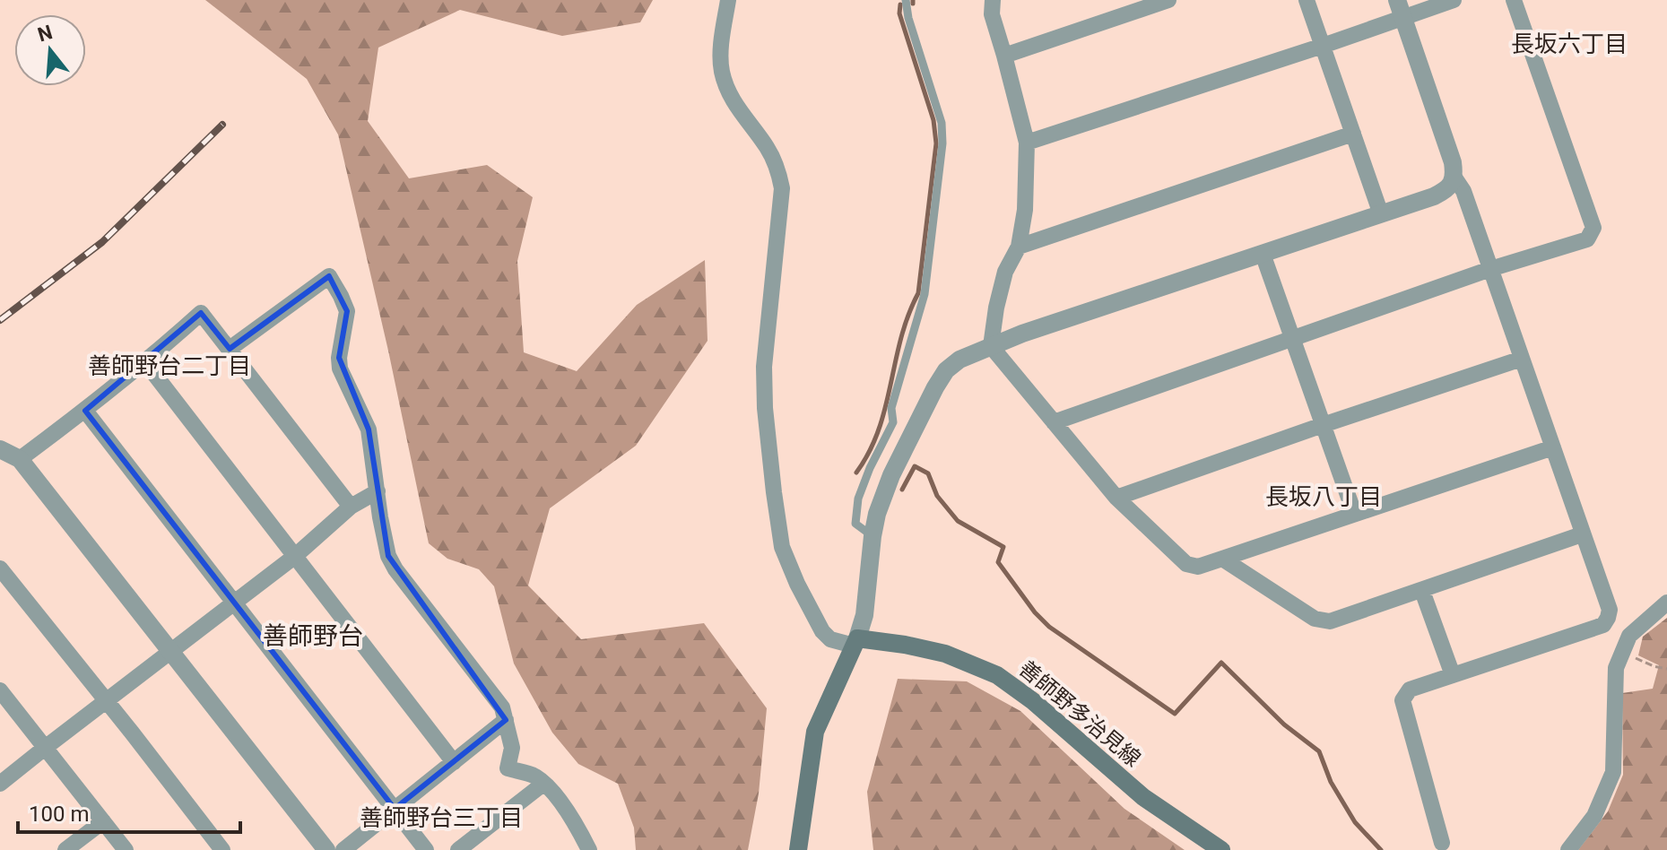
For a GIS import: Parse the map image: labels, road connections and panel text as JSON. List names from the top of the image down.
{
  "streets": {
    "main road": ["善師野多治見線"]
  },
  "districts": [
    "長坂六丁目",
    "善師野台二丁目",
    "長坂八丁目",
    "善師野台",
    "善師野台三丁目"
  ],
  "scale_bar": "100 m",
  "north": "top"
}
